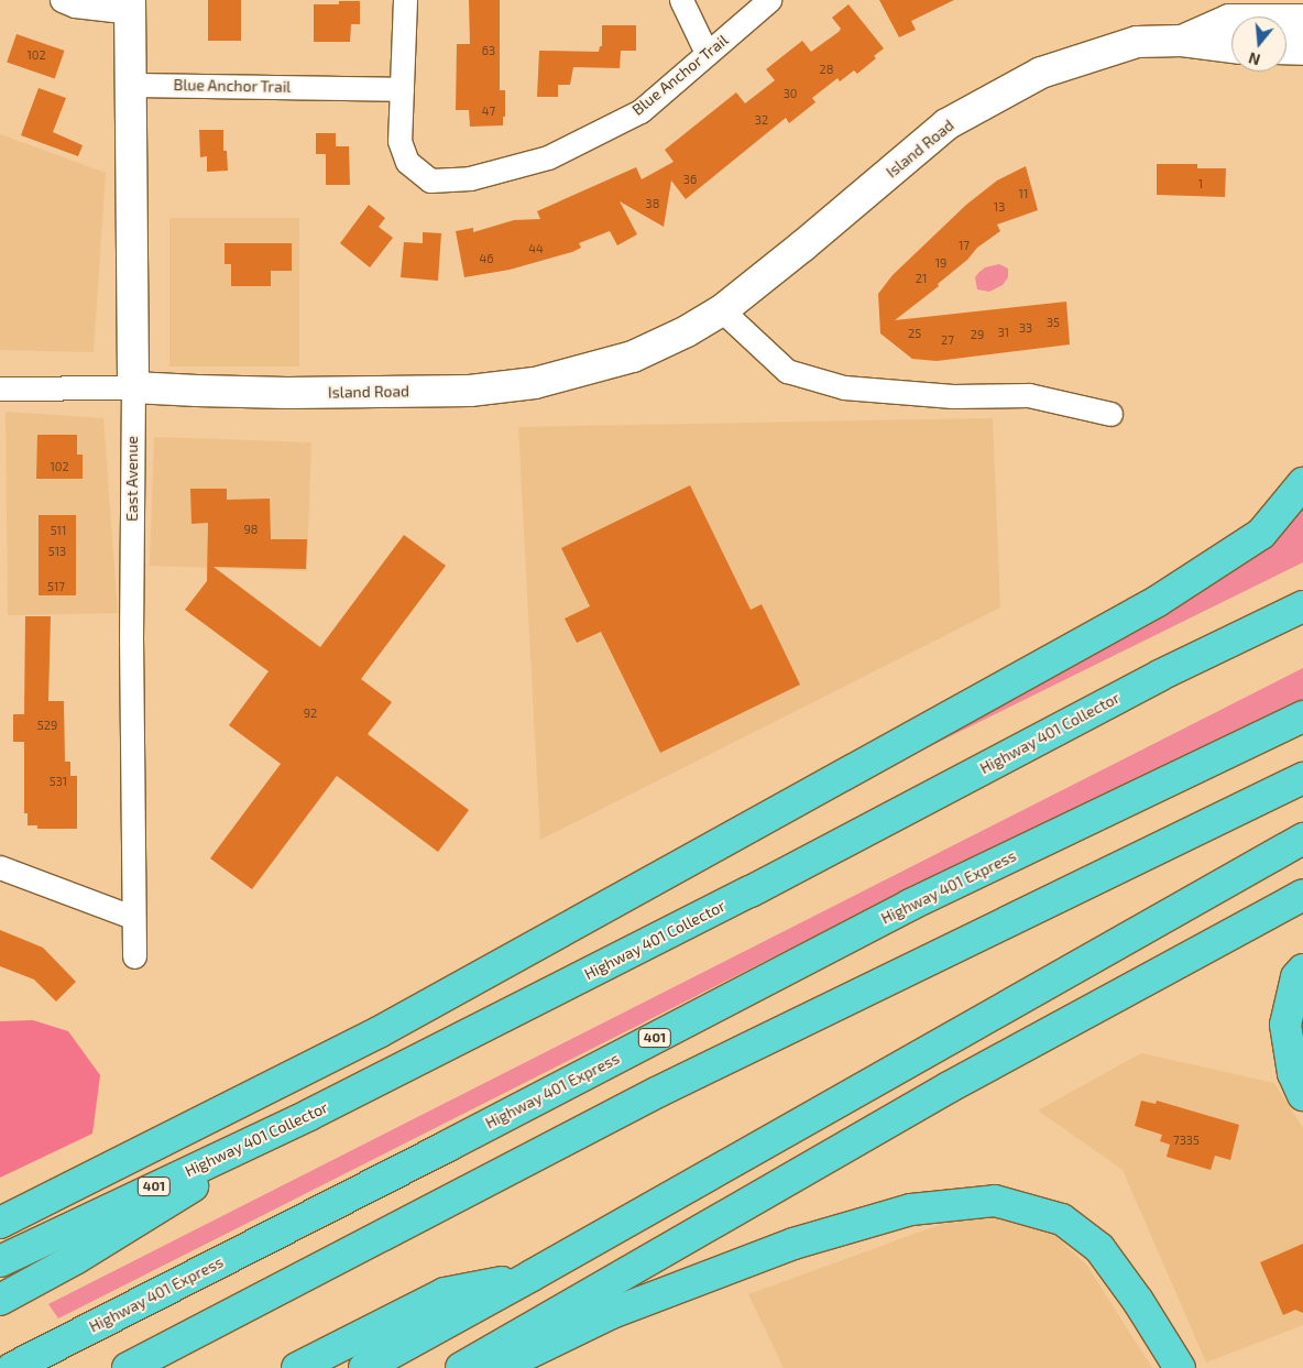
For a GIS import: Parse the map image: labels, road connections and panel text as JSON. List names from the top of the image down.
{
  "streets": {
    "highway": ["Highway 401 Collector", "Highway 401 Express", "401"],
    "street": ["Blue Anchor Trail", "Island Road", "East Avenue"]
  },
  "crossings": [
    ["Blue Anchor Trail", "East Avenue"],
    ["Island Road", "East Avenue"]
  ],
  "house_numbers": [
    "63",
    "102",
    "28",
    "30",
    "47",
    "32",
    "36",
    "1",
    "11",
    "38",
    "13",
    "17",
    "44",
    "46",
    "19",
    "21",
    "35",
    "33",
    "31",
    "25",
    "29",
    "27",
    "102",
    "98",
    "511",
    "513",
    "517",
    "92",
    "529",
    "531",
    "7335"
  ],
  "north": "bottom"
}
